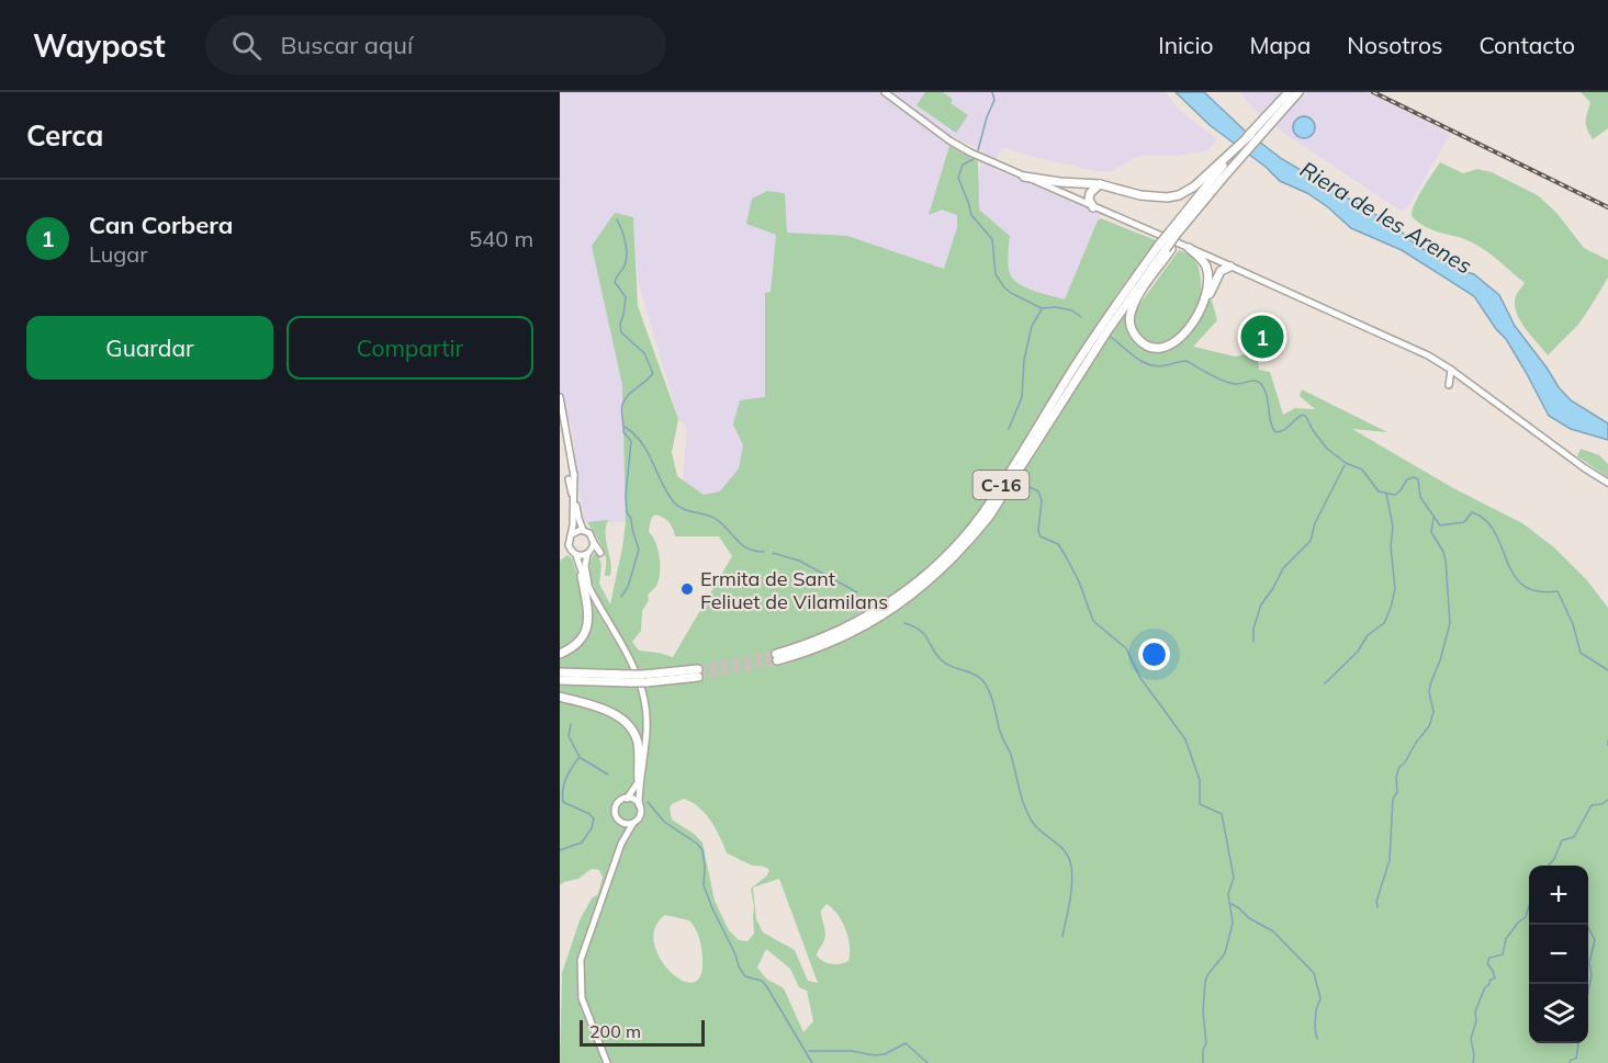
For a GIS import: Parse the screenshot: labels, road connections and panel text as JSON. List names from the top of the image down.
{
  "streets": {
    "highway": ["C-16"]
  },
  "water": ["Riera de les Arenes"],
  "places": ["Ermita de Sant Feliuet de Vilamilans"],
  "scale_bar": "200 m",
  "page": {
    "header": "Waypost",
    "search": "Buscar aquí",
    "nav": [
      "Inicio",
      "Mapa",
      "Nosotros",
      "Contacto"
    ],
    "heading": "Cerca",
    "list": [
      {
        "mark": "1",
        "name": "Can Corbera",
        "note": "Lugar",
        "value": "540 m"
      }
    ],
    "buttons": ["Guardar", "Compartir"],
    "pins": "1",
    "map_buttons": ["+", "−"],
    "scale": "200 m"
  }
}
